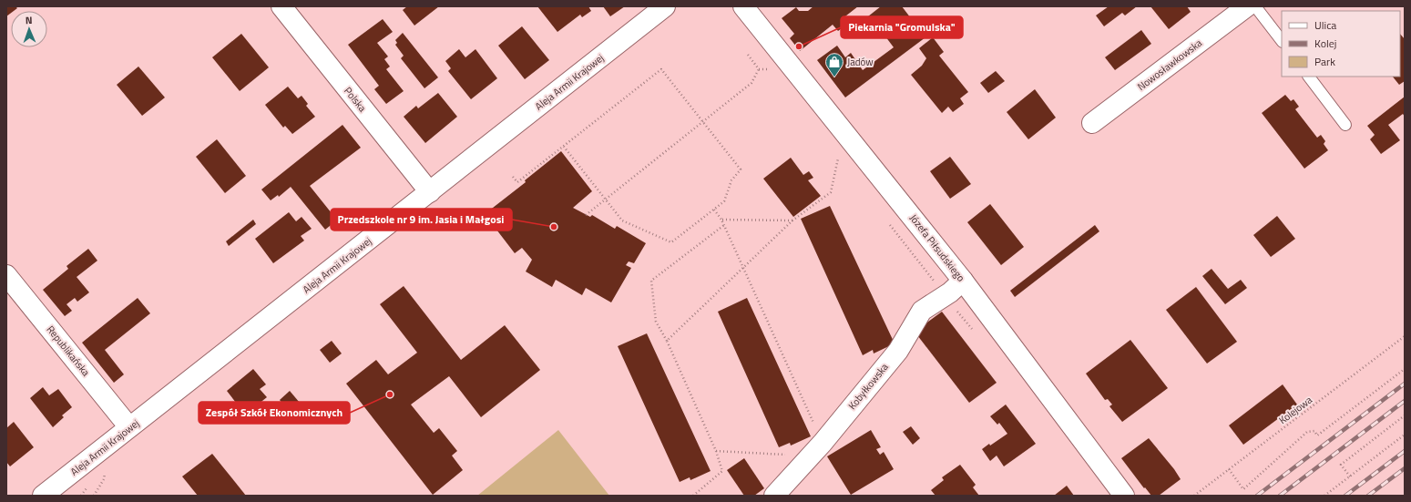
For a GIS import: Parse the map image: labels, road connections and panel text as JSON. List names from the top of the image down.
{
  "streets": {
    "street": [
      "Nowosławkowska",
      "Aleja Armii Krajowej",
      "Polska",
      "Józefa Piłsudskiego",
      "Republikańska",
      "Kobyłkowska"
    ],
    "path": ["Kolejowa"]
  },
  "crossings": [
    ["Aleja Armii Krajowej", "Polska"],
    ["Aleja Armii Krajowej", "Republikańska"],
    ["Józefa Piłsudskiego", "Kobyłkowska"]
  ],
  "places": {
    "other": ["Piekarnia \"Gromulska\"", "Przedszkole nr 9 im. Jasia i Małgosi", "Zespół Szkół Ekonomicznych"],
    "shop": ["Jadów"]
  },
  "legend": ["Ulica", "Kolej", "Park"],
  "north": "top"
}
